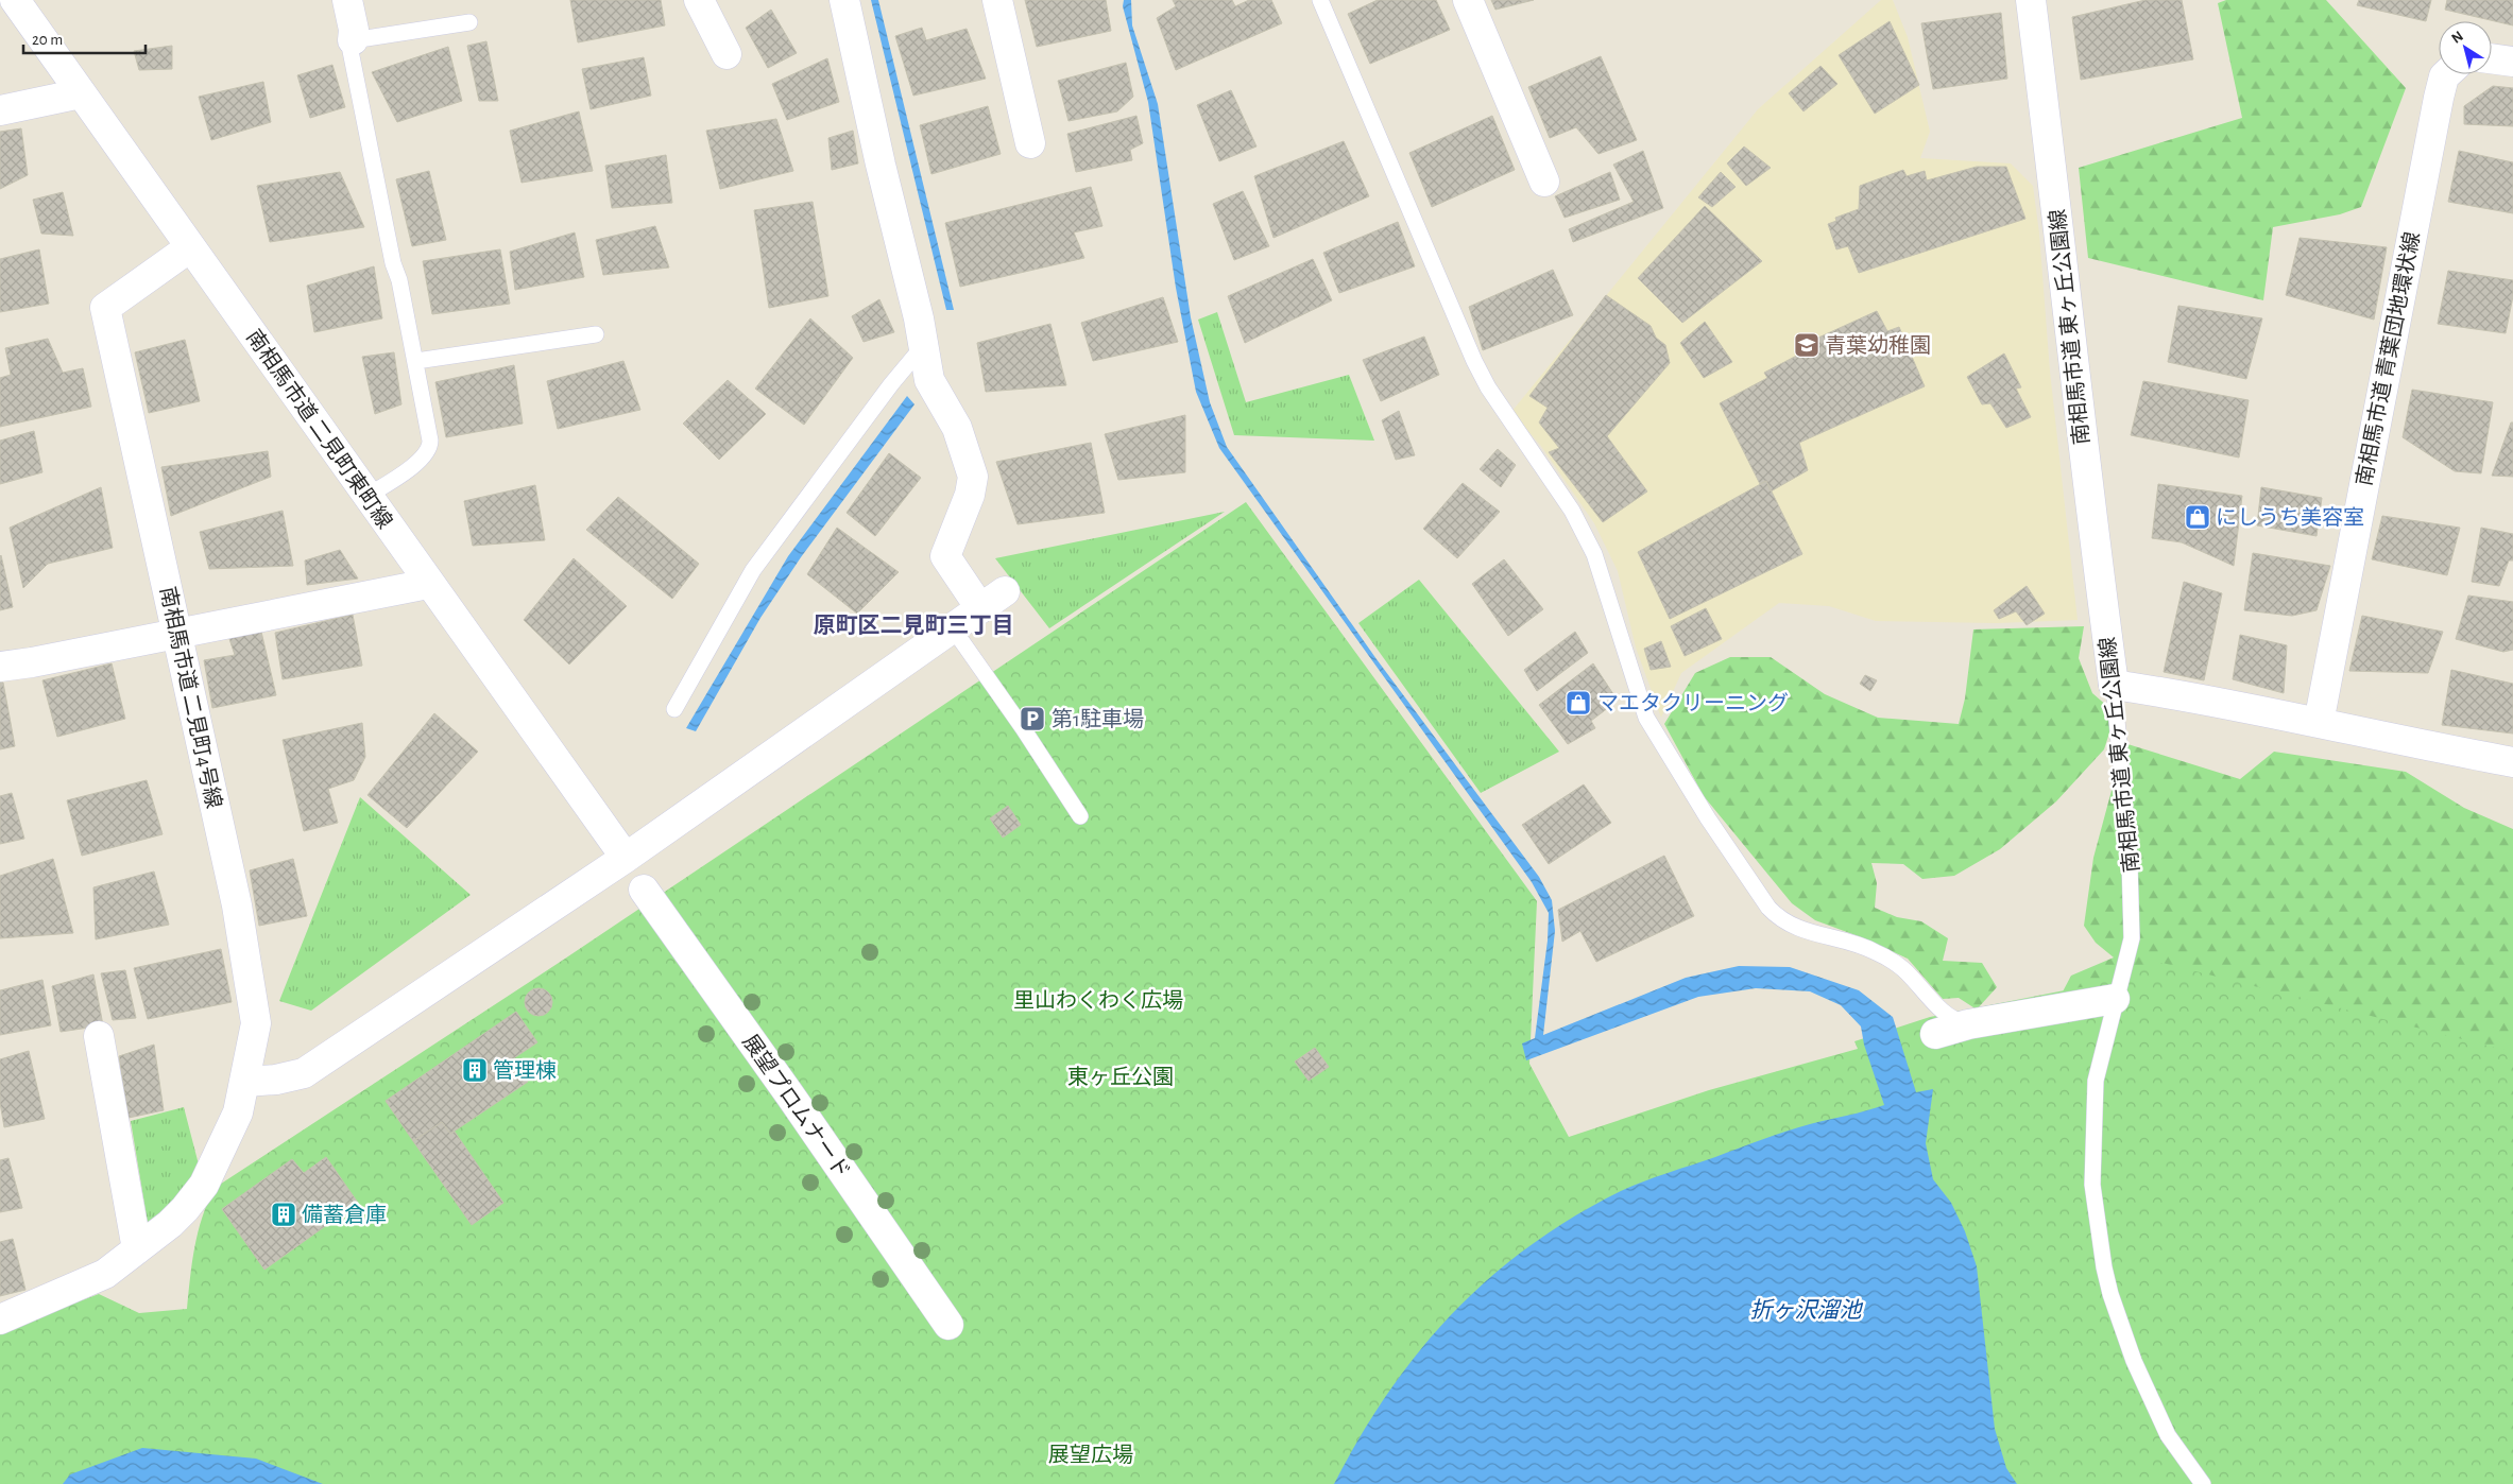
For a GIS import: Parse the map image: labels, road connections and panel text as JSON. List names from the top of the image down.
{
  "streets": {
    "street": [
      "南相馬市道 東ヶ丘公園線",
      "南相馬市道 青葉団地環状線",
      "南相馬市道 二見町東町線",
      "南相馬市道 二見町4号線",
      "展望プロムナード"
    ]
  },
  "crossings": [
    ["南相馬市道 二見町東町線", "南相馬市道 二見町4号線"]
  ],
  "districts": ["原町区二見町三丁目"],
  "water": ["折ヶ沢溜池"],
  "parks": ["里山わくわく広場", "東ヶ丘公園", "展望広場"],
  "places": {
    "school or university": ["青葉幼稚園"],
    "shop": ["にしうち美容室", "マエタクリーニング"],
    "parking": ["第1駐車場"],
    "building": ["管理棟", "備蓄倉庫"]
  },
  "scale_bar": "20 m",
  "north": "top left"
}
